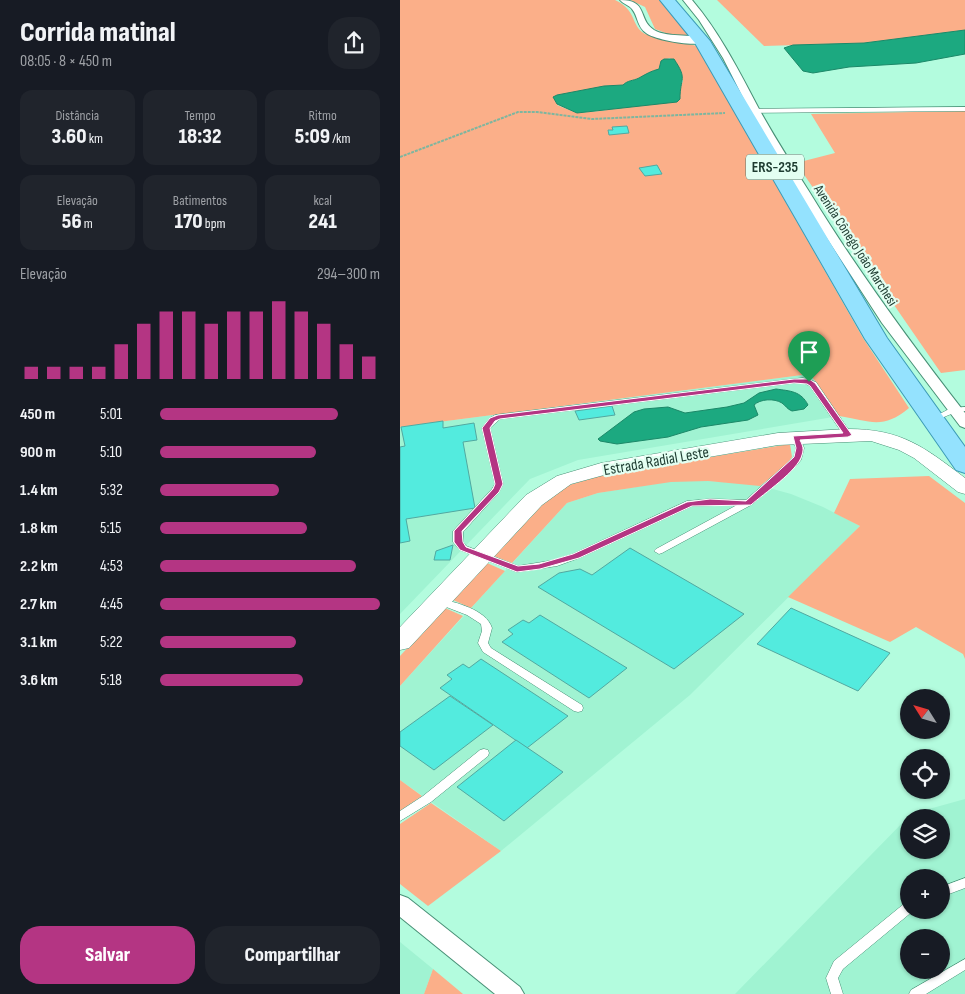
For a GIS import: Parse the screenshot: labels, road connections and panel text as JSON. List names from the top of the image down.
{
  "streets": {
    "main road": ["ERS-235"],
    "street": ["Avenida Cônego João Marchesi", "Estrada Radial Leste"]
  },
  "crossings": [
    ["ERS-235", "Avenida Cônego João Marchesi"]
  ],
  "north": "top left",
  "page": {
    "heading": ["Corrida matinal", "08:05 · 8 × 450 m"],
    "stats": [
      ["Distância", "3.60 km"],
      ["Tempo", "18:32"],
      ["Ritmo", "5:09 /km"],
      ["Elevação", "56 m"],
      ["Batimentos", "170 bpm"],
      ["kcal", "241"]
    ],
    "chart": ["Elevação", "294–300 m"],
    "list": [
      {
        "name": "450 m",
        "note": "5:01"
      },
      {
        "name": "900 m",
        "note": "5:10"
      },
      {
        "name": "1.4 km",
        "note": "5:32"
      },
      {
        "name": "1.8 km",
        "note": "5:15"
      },
      {
        "name": "2.2 km",
        "note": "4:53"
      },
      {
        "name": "2.7 km",
        "note": "4:45"
      },
      {
        "name": "3.1 km",
        "note": "5:22"
      },
      {
        "name": "3.6 km",
        "note": "5:18"
      }
    ],
    "map_buttons": ["+", "−"],
    "buttons": ["Salvar", "Compartilhar"]
  }
}
